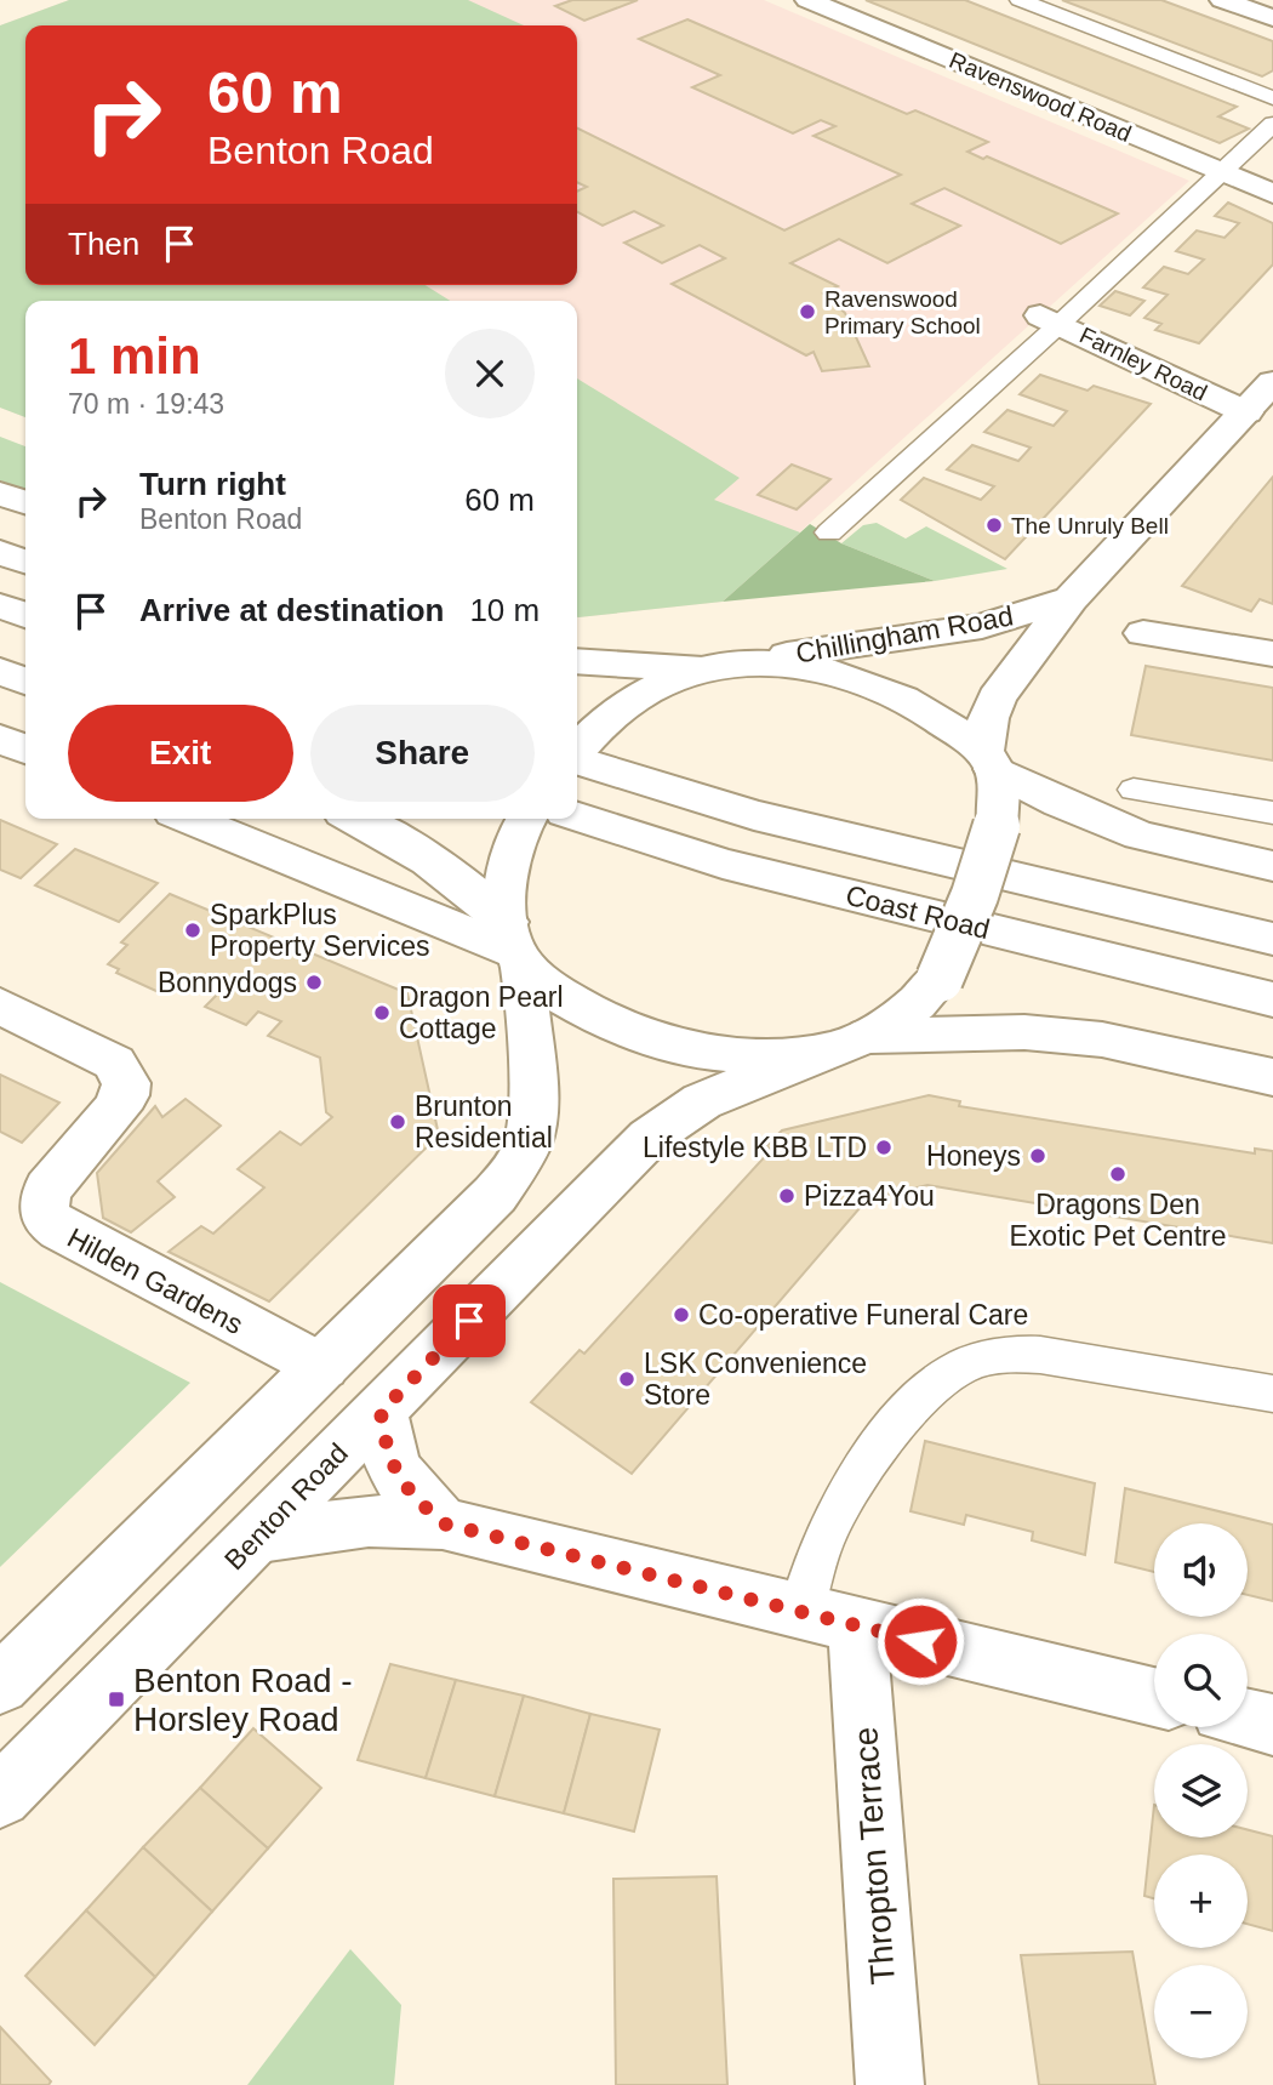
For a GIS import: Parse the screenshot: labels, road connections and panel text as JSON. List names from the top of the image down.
{
  "streets": {
    "main road": [
      "Ravenswood Road",
      "Farnley Road",
      "Chillingham Road",
      "Coast Road",
      "Hilden Gardens",
      "Benton Road",
      "Thropton Terrace"
    ]
  },
  "crossings": [
    ["Farnley Road", "Chillingham Road"],
    ["Chillingham Road", "Benton Road"]
  ],
  "places": {
    "other": [
      "Ravenswood Primary School",
      "The Unruly Bell",
      "SparkPlus Property Services",
      "Bonnydogs",
      "Dragon Pearl Cottage",
      "Brunton Residential",
      "Lifestyle KBB LTD",
      "Honeys",
      "Dragons Den Exotic Pet Centre",
      "Pizza4You",
      "Co-operative Funeral Care",
      "LSK Convenience Store"
    ],
    "transit": ["Benton Road - Horsley Road"]
  },
  "page": {
    "turn": ["60 m", "Benton Road"],
    "then": "Then",
    "heading": ["1 min", "70 m · 19:43"],
    "list": [
      {
        "name": "Turn right",
        "note": "Benton Road",
        "value": "60 m"
      },
      {
        "name": "Arrive at destination",
        "value": "10 m"
      }
    ],
    "buttons": ["Exit", "Share"],
    "map_buttons": ["+", "−"]
  }
}
